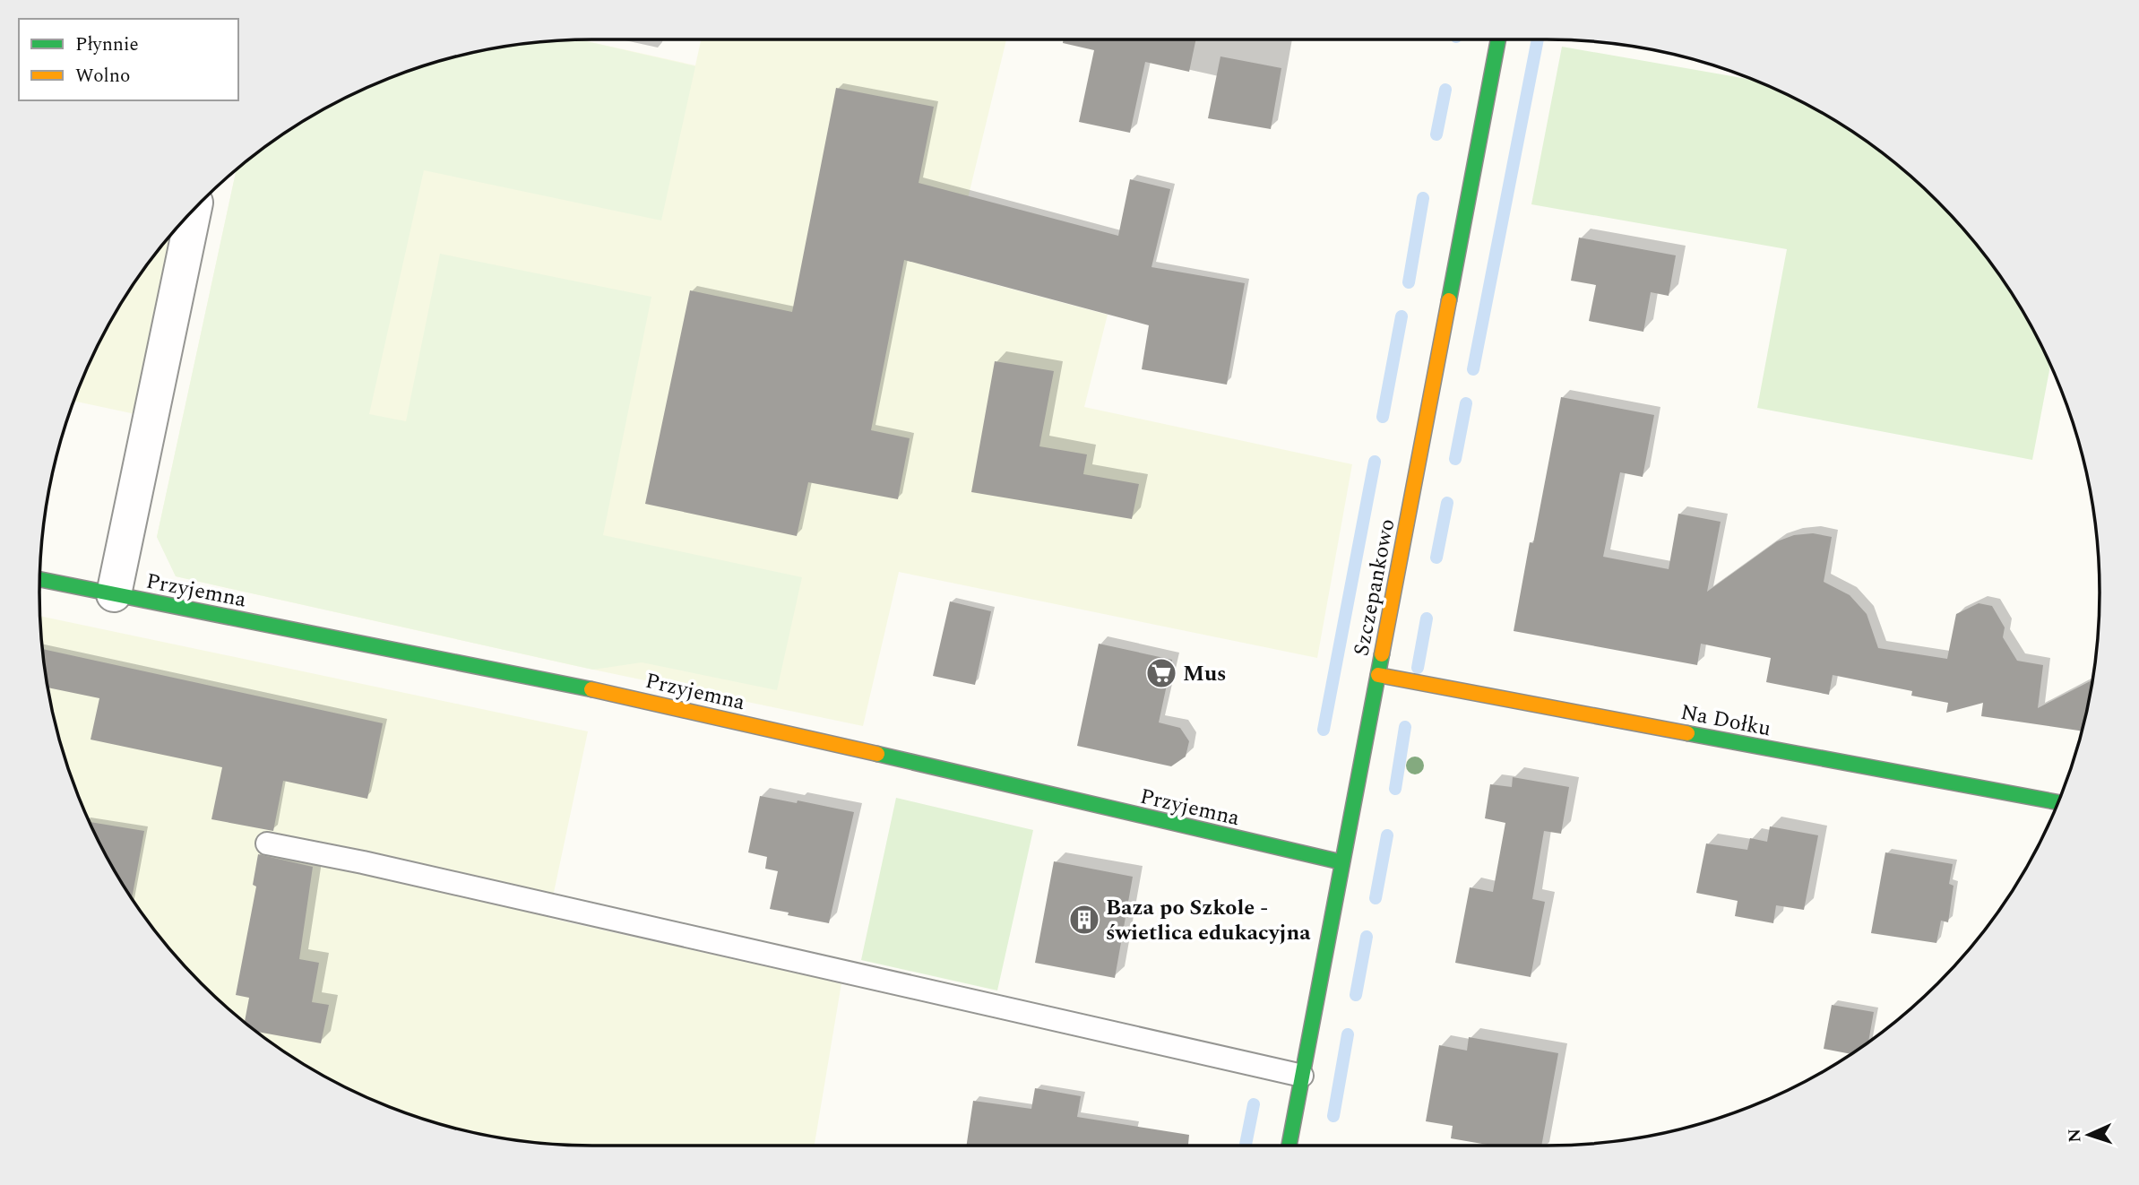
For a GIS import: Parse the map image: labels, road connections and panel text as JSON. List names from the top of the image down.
{
  "streets": {
    "street": ["Szczepankowo", "Przyjemna", "Na Dołku"]
  },
  "crossings": [
    ["Szczepankowo", "Przyjemna"],
    ["Szczepankowo", "Na Dołku"]
  ],
  "places": {
    "supermarket": ["Mus"],
    "building": ["Baza po Szkole - świetlica edukacyjna"]
  },
  "legend": ["Płynnie", "Wolno"],
  "north": "left"
}
